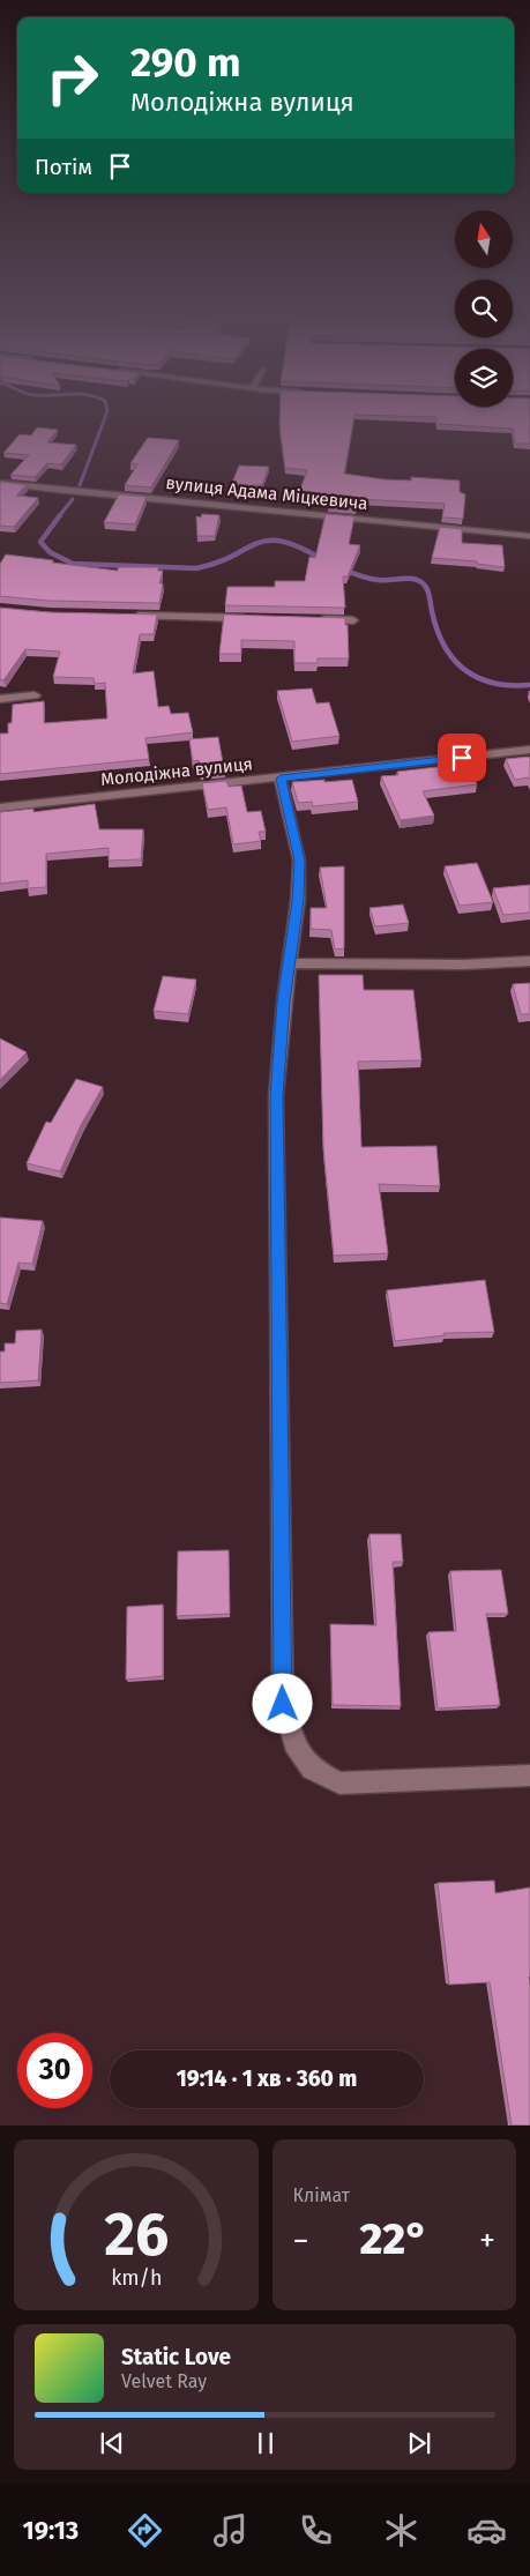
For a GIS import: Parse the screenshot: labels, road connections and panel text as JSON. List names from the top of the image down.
{
  "streets": {
    "street": ["вулиця Адама Міцкевича", "Молодіжна вулиця"]
  },
  "north": "top",
  "page": {
    "turn": ["290 m", "Молодіжна вулиця"],
    "then": "Потім",
    "limit": "30",
    "trip": "19:14 · 1 хв · 360 m",
    "tile": "Клімат",
    "heat": ["−", "22°", "+"],
    "song": ["Static Love", "Velvet Ray"],
    "tabs": "19:13",
    "gauge": ["26", "km/h"]
  }
}
